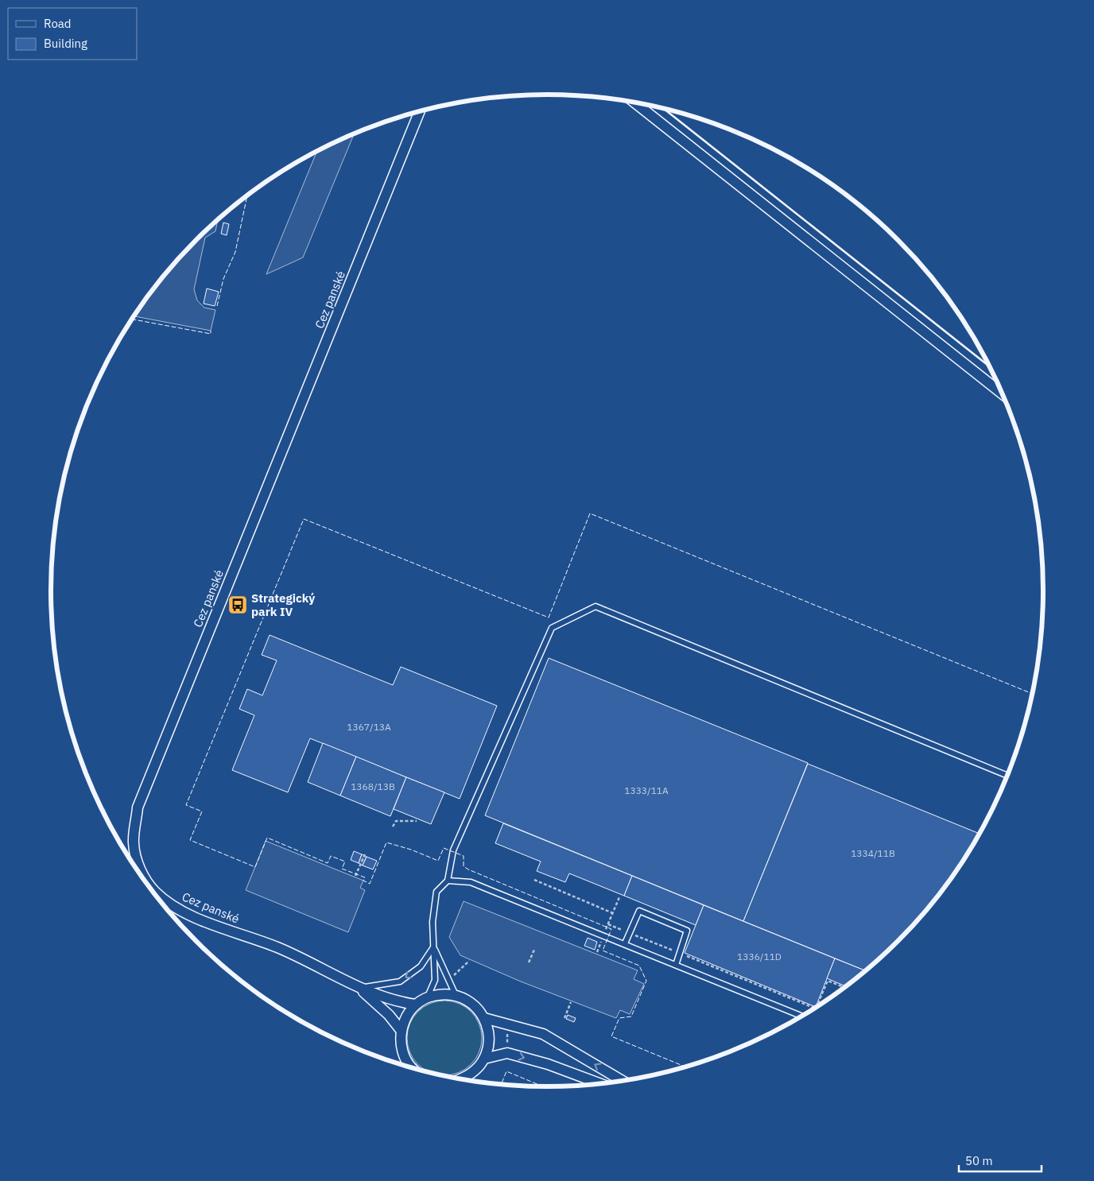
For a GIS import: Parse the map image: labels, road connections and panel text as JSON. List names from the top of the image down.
{
  "streets": {
    "street": ["Cez panské"]
  },
  "places": {
    "bus stop": ["Strategický park IV"]
  },
  "house_numbers": [
    "1367/13A",
    "1368/13B",
    "1333/11A",
    "1334/11B",
    "1336/11D"
  ],
  "legend": ["Road", "Building"],
  "scale_bar": "50 m"
}
